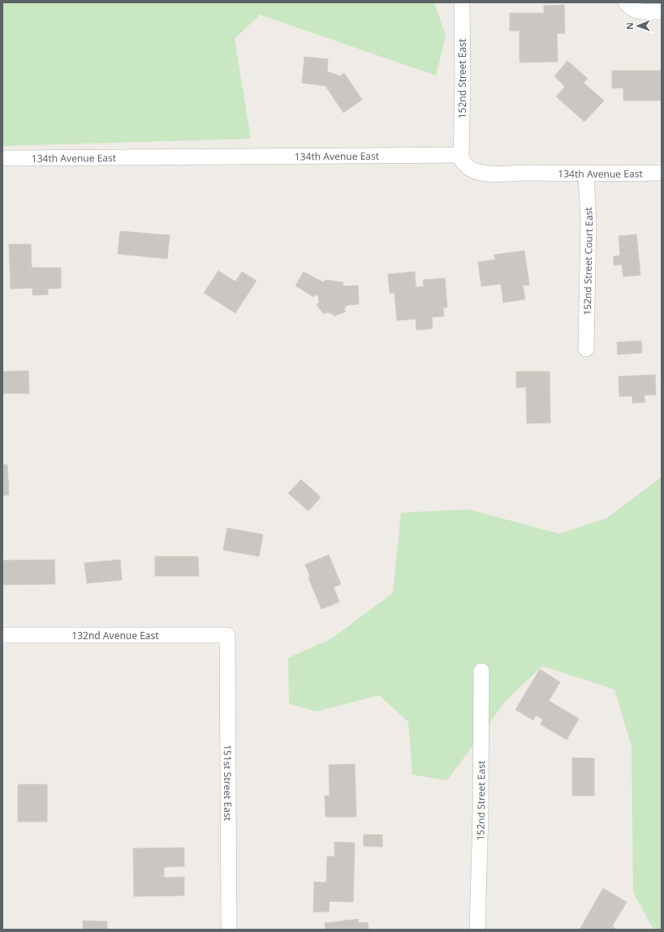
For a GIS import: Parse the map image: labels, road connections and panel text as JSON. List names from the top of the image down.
{
  "streets": {
    "street": [
      "152nd Street East",
      "134th Avenue East",
      "152nd Street Court East",
      "132nd Avenue East",
      "151st Street East"
    ]
  },
  "crossings": [
    ["152nd Street East", "134th Avenue East"],
    ["134th Avenue East", "152nd Street Court East"],
    ["132nd Avenue East", "151st Street East"]
  ],
  "north": "left"
}
